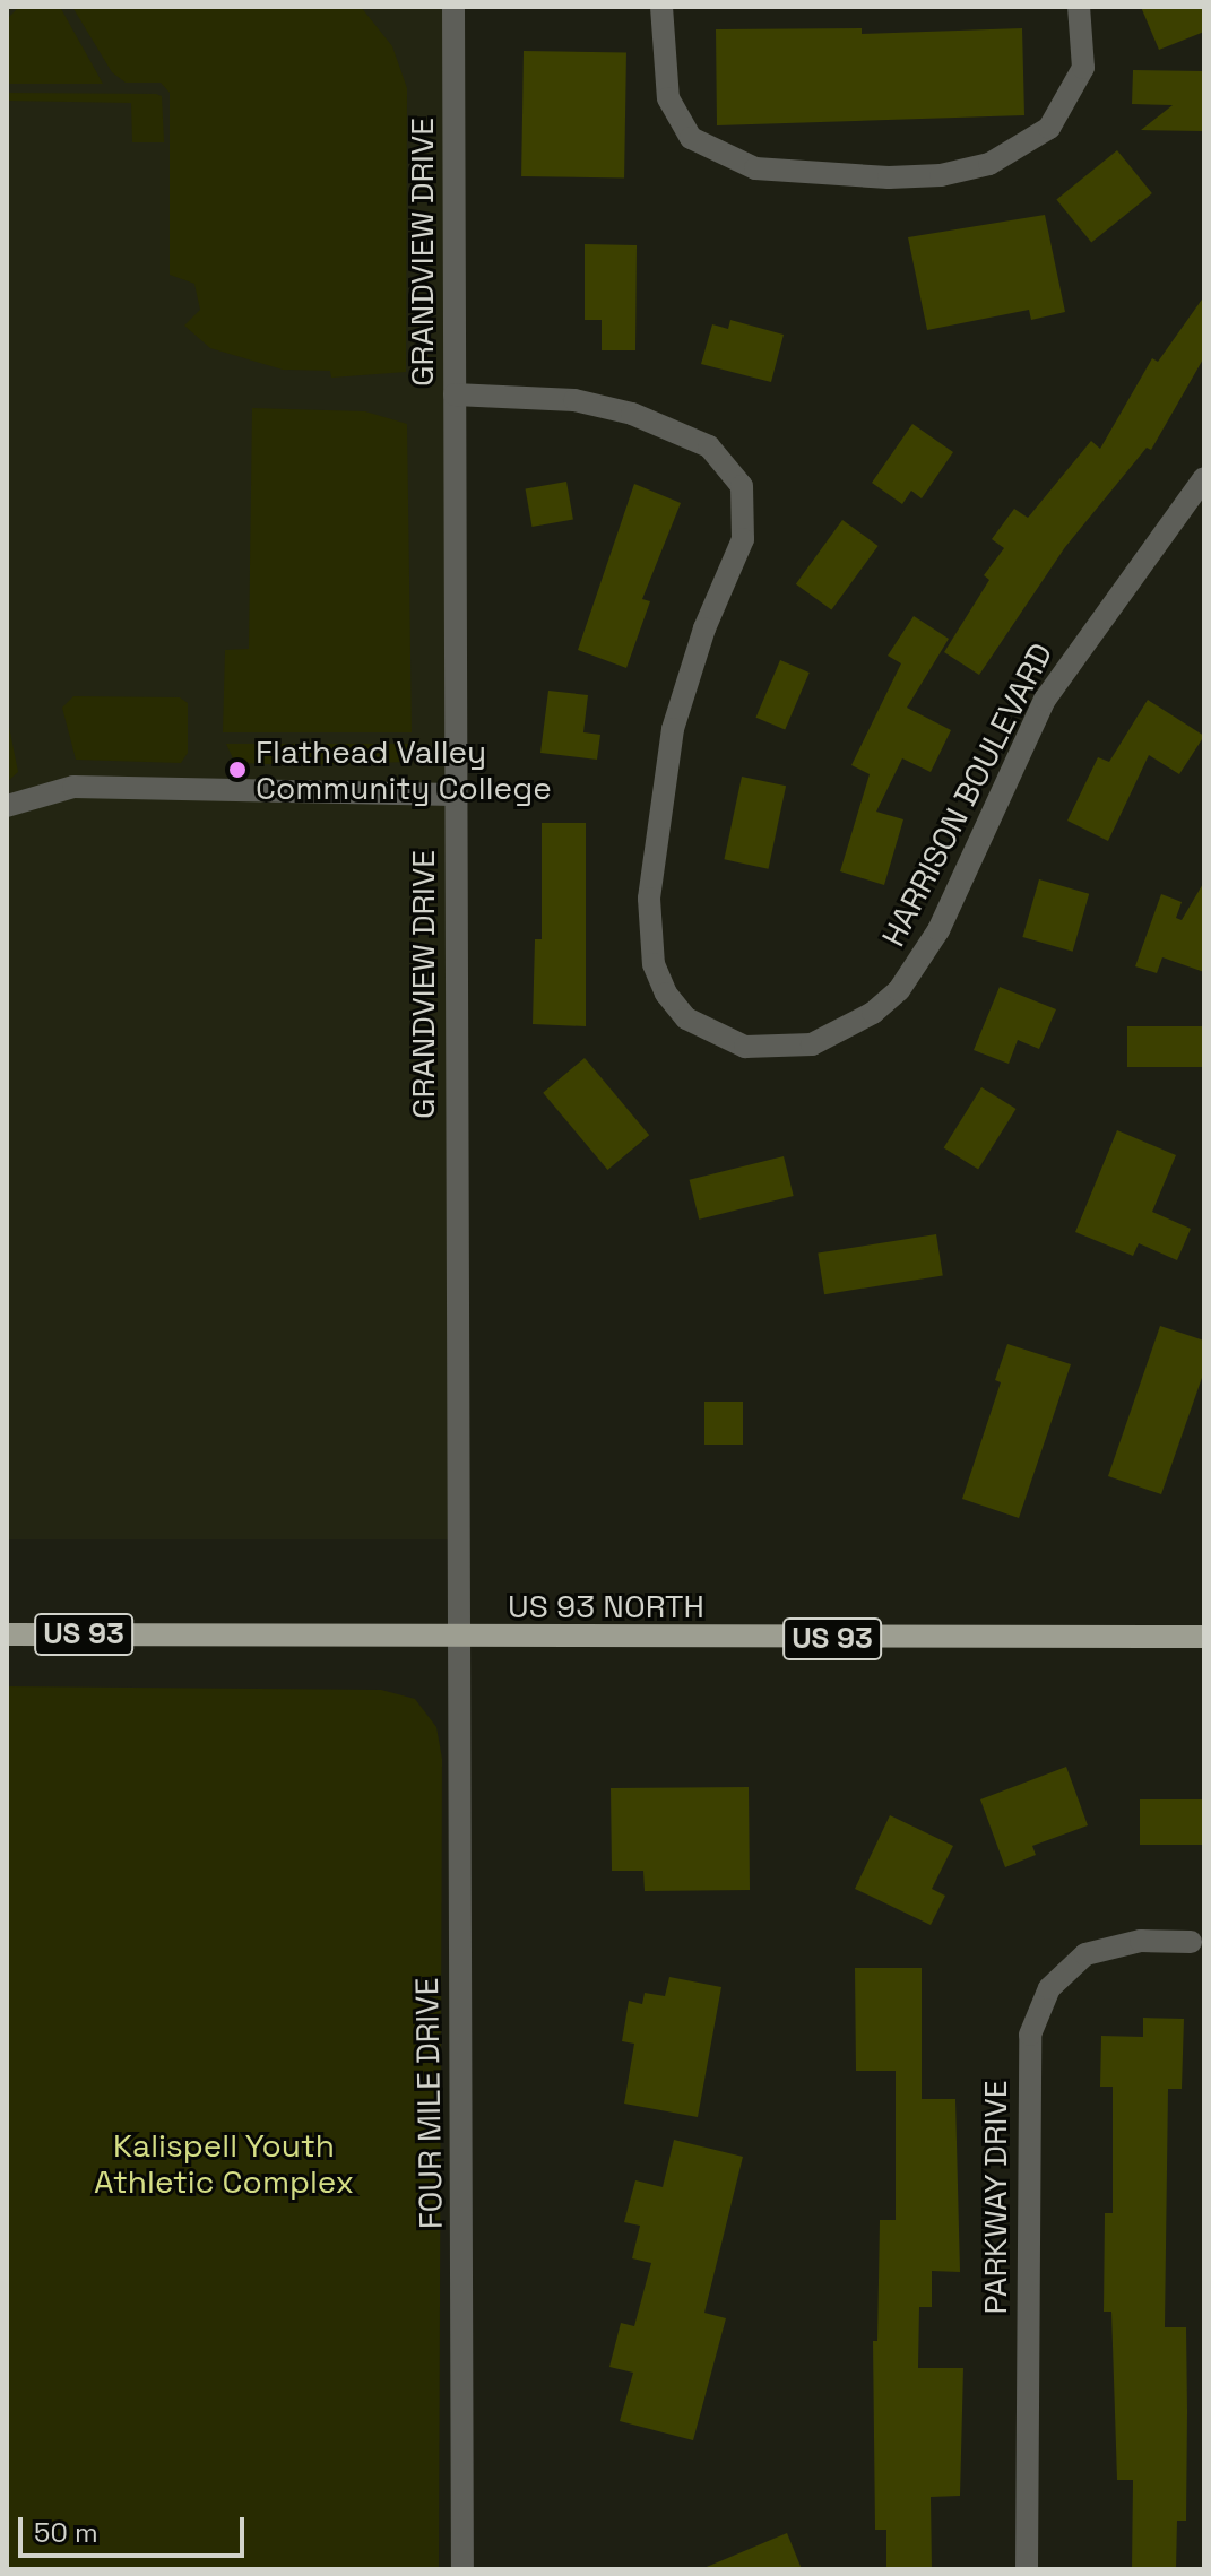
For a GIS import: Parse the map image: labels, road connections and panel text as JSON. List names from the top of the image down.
{
  "streets": {
    "main road": ["US 93 NORTH", "US 93"],
    "street": [
      "GRANDVIEW DRIVE",
      "HARRISON BOULEVARD",
      "FOUR MILE DRIVE",
      "PARKWAY DRIVE"
    ]
  },
  "crossings": [
    ["GRANDVIEW DRIVE", "HARRISON BOULEVARD"],
    ["GRANDVIEW DRIVE", "US 93 NORTH"],
    ["GRANDVIEW DRIVE", "FOUR MILE DRIVE"],
    ["US 93 NORTH", "FOUR MILE DRIVE"]
  ],
  "parks": ["Kalispell Youth Athletic Complex"],
  "places": ["Flathead Valley Community College"],
  "scale_bar": "50 m"
}
